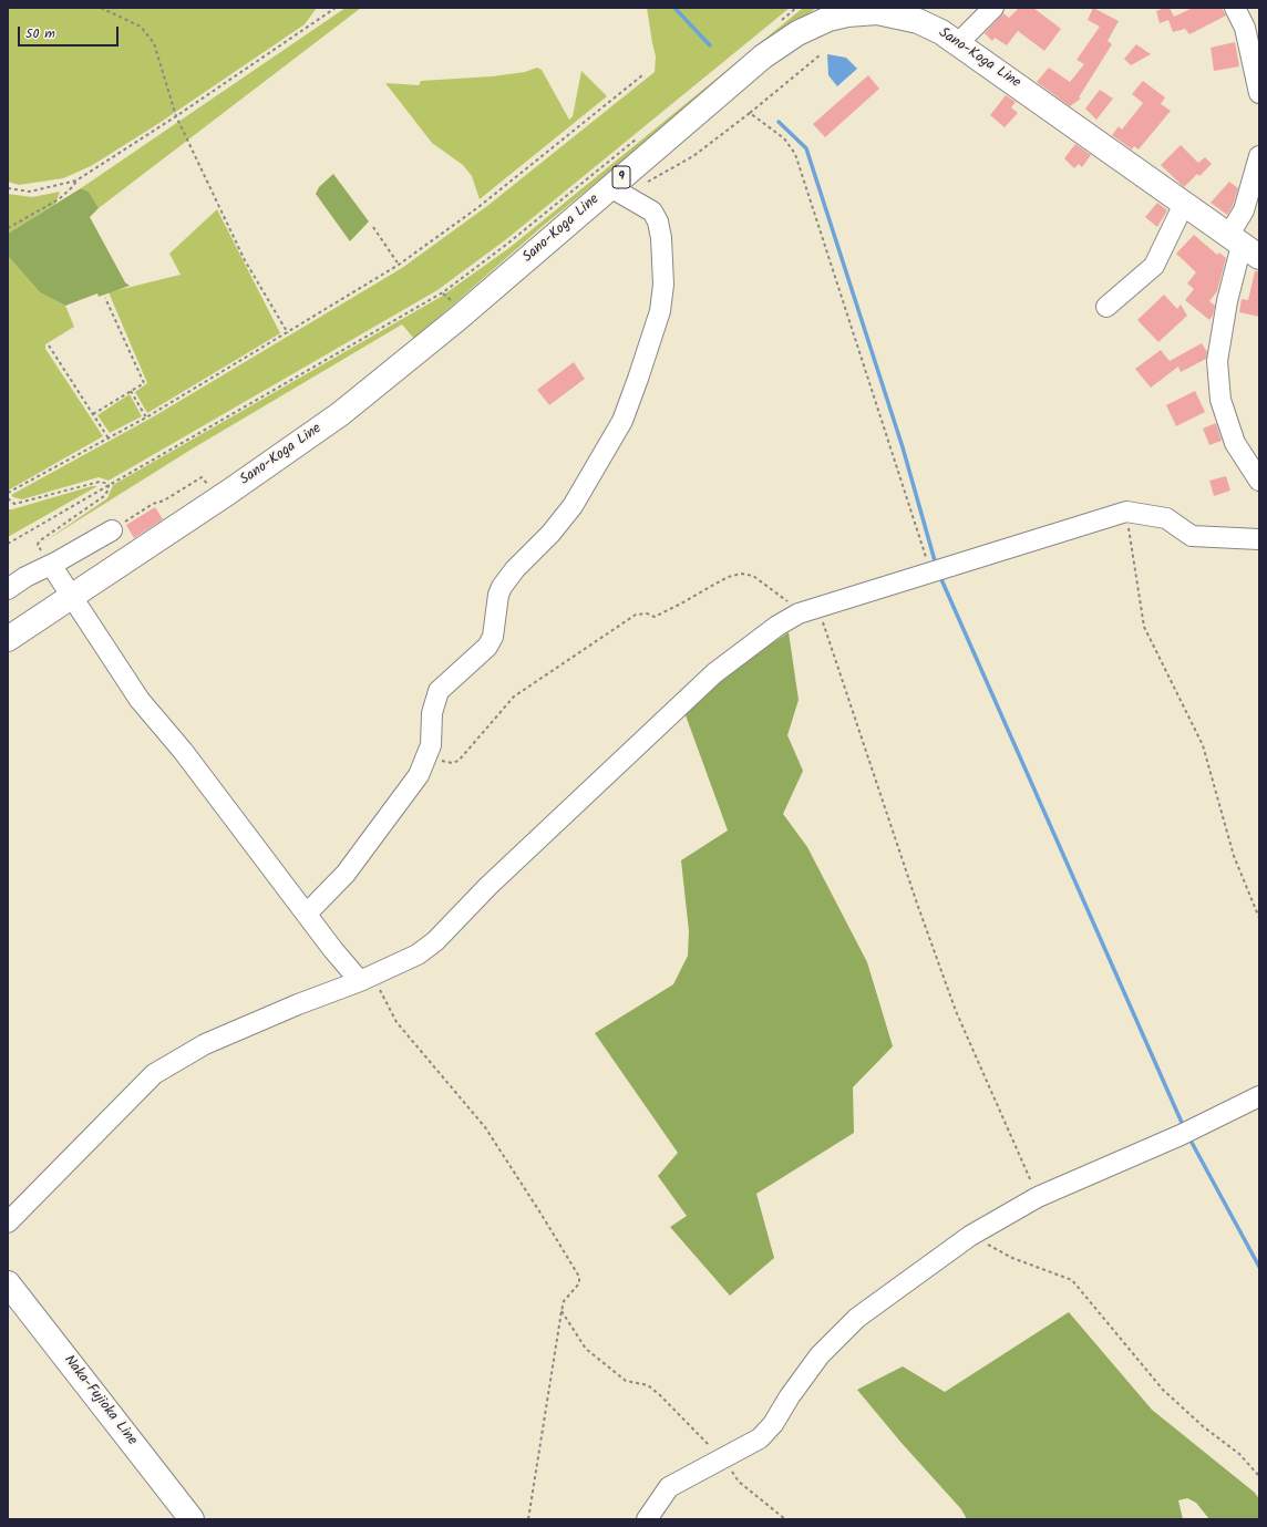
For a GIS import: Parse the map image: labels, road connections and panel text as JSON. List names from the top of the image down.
{
  "streets": {
    "main road": ["Sano-Koga Line", "9", "Naka-Fujioka Line"]
  },
  "scale_bar": "50 m"
}
